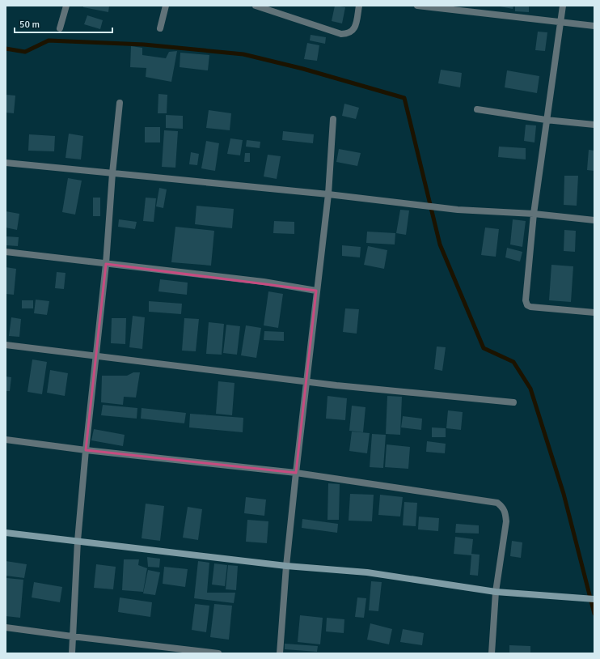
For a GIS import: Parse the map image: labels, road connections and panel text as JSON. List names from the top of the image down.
{
  "scale_bar": "50 m"
}
